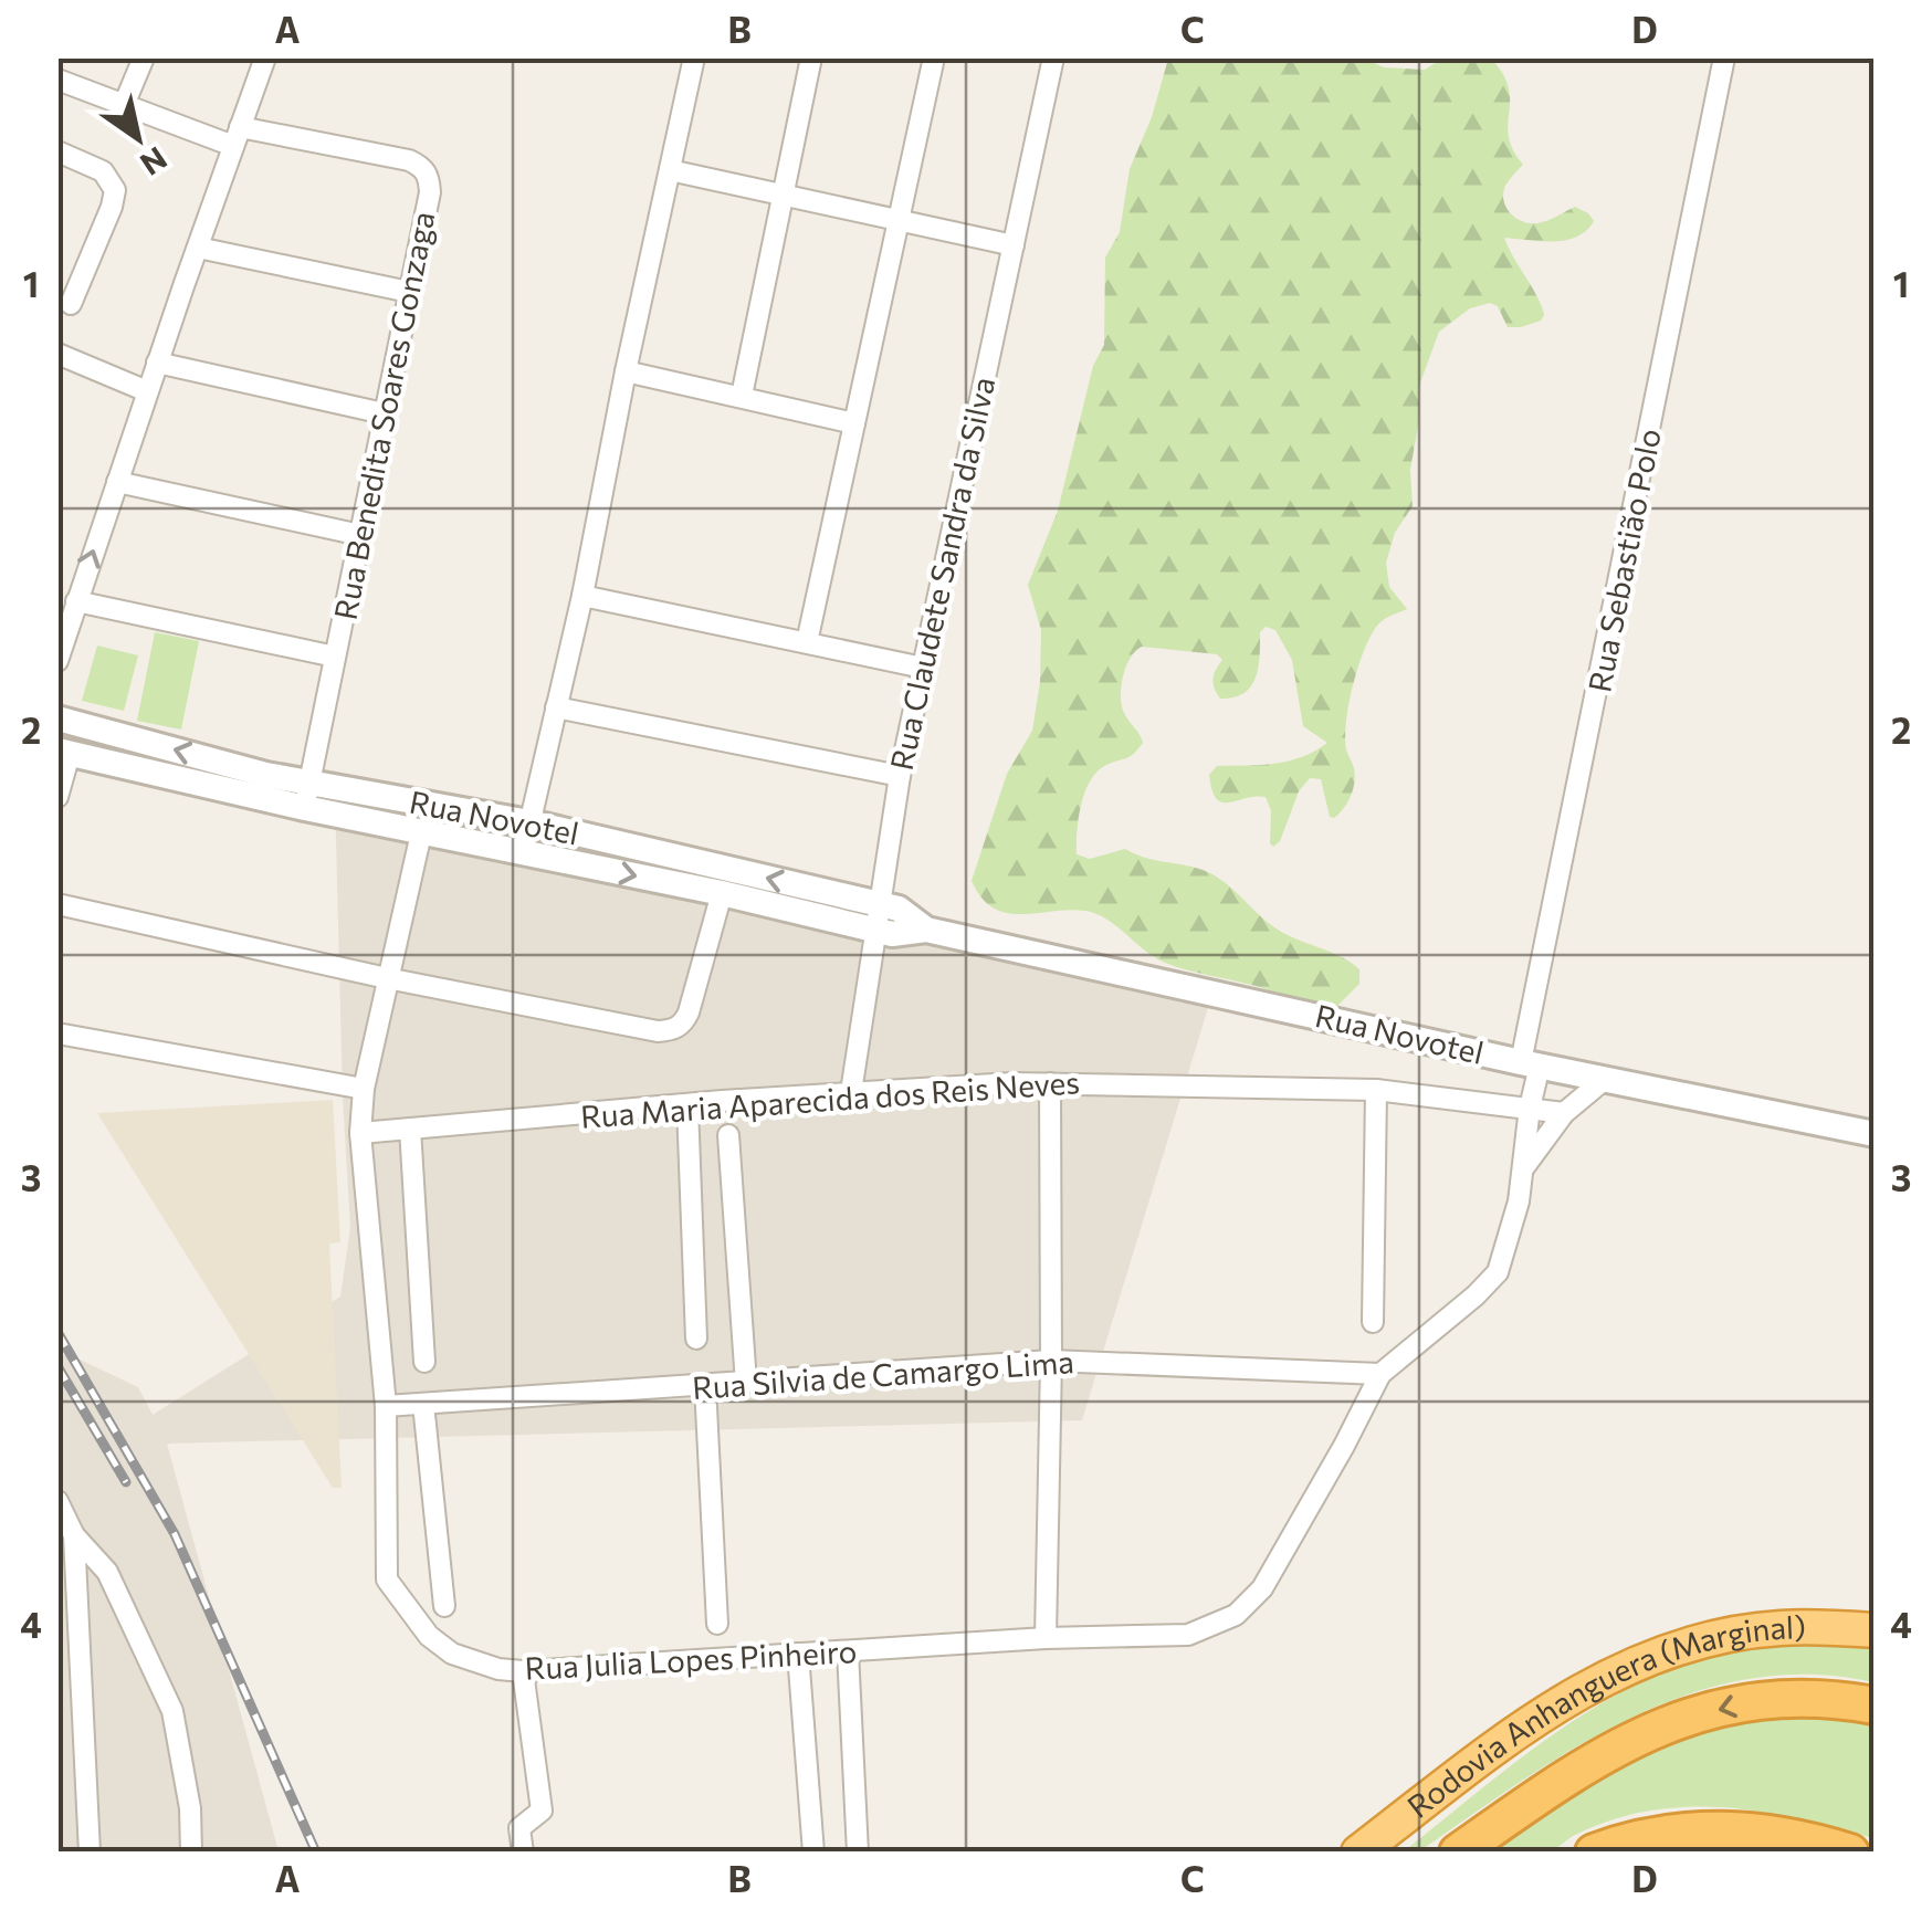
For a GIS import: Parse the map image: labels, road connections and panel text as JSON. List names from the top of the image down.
{
  "streets": {
    "highway": ["Rodovia Anhanguera (Marginal)"],
    "street": [
      "Rua Benedita Soares Gonzaga",
      "Rua Sebastião Polo",
      "Rua Claudete Sandra da Silva",
      "Rua Novotel",
      "Rua Maria Aparecida dos Reis Neves",
      "Rua Silvia de Camargo Lima",
      "Rua Julia Lopes Pinheiro"
    ]
  },
  "crossings": [
    ["Rua Benedita Soares Gonzaga", "Rua Novotel"],
    ["Rua Sebastião Polo", "Rua Novotel"],
    ["Rua Sebastião Polo", "Rua Julia Lopes Pinheiro"],
    ["Rua Claudete Sandra da Silva", "Rua Novotel"],
    ["Rua Claudete Sandra da Silva", "Rua Maria Aparecida dos Reis Neves"],
    ["Rua Novotel", "Rua Julia Lopes Pinheiro"],
    ["Rua Maria Aparecida dos Reis Neves", "Rua Julia Lopes Pinheiro"],
    ["Rua Silvia de Camargo Lima", "Rua Julia Lopes Pinheiro"]
  ],
  "north": "bottom right",
  "grid": {
    "columns": [
      "A",
      "B",
      "C",
      "D"
    ],
    "rows": [
      "1",
      "2",
      "3",
      "4"
    ]
  }
}
